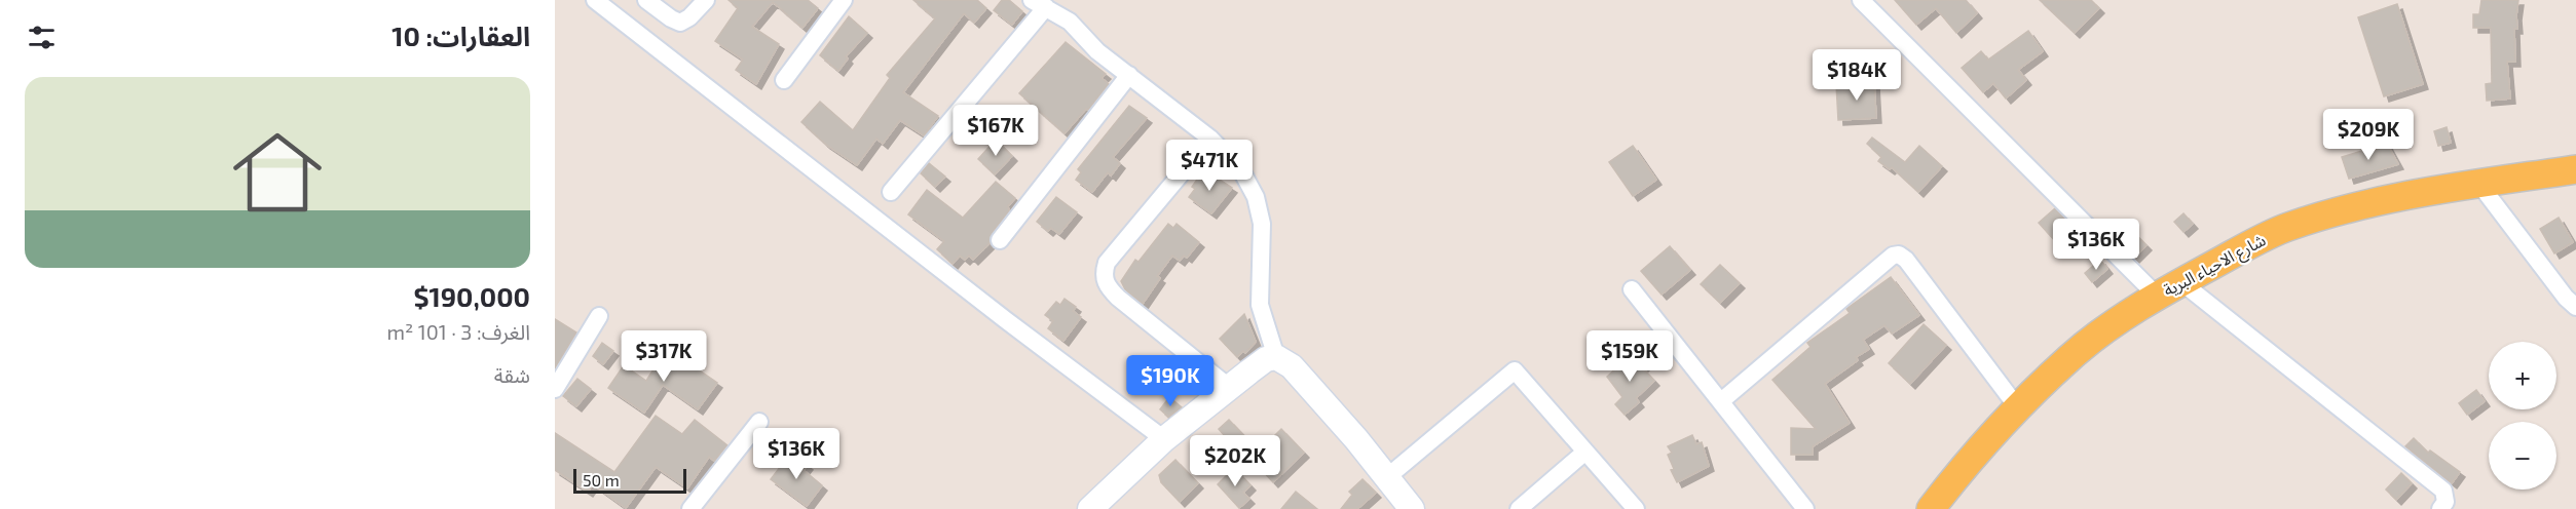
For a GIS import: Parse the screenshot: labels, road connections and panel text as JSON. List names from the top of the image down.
{
  "streets": {
    "main road": ["شارع الاحياء البرية"]
  },
  "scale_bar": "50 m",
  "page": {
    "heading": "العقارات: 10",
    "price": [
      "$184K",
      "$167K",
      "$209K",
      "$471K",
      "$136K",
      "$317K",
      "$159K",
      "$190K",
      "$136K",
      "$202K"
    ],
    "list": [
      {
        "name": "$190,000",
        "note": "الغرف: 3 · 101 m² · شقة"
      }
    ],
    "map_buttons": ["+", "−"],
    "scale": "50 m"
  }
}
